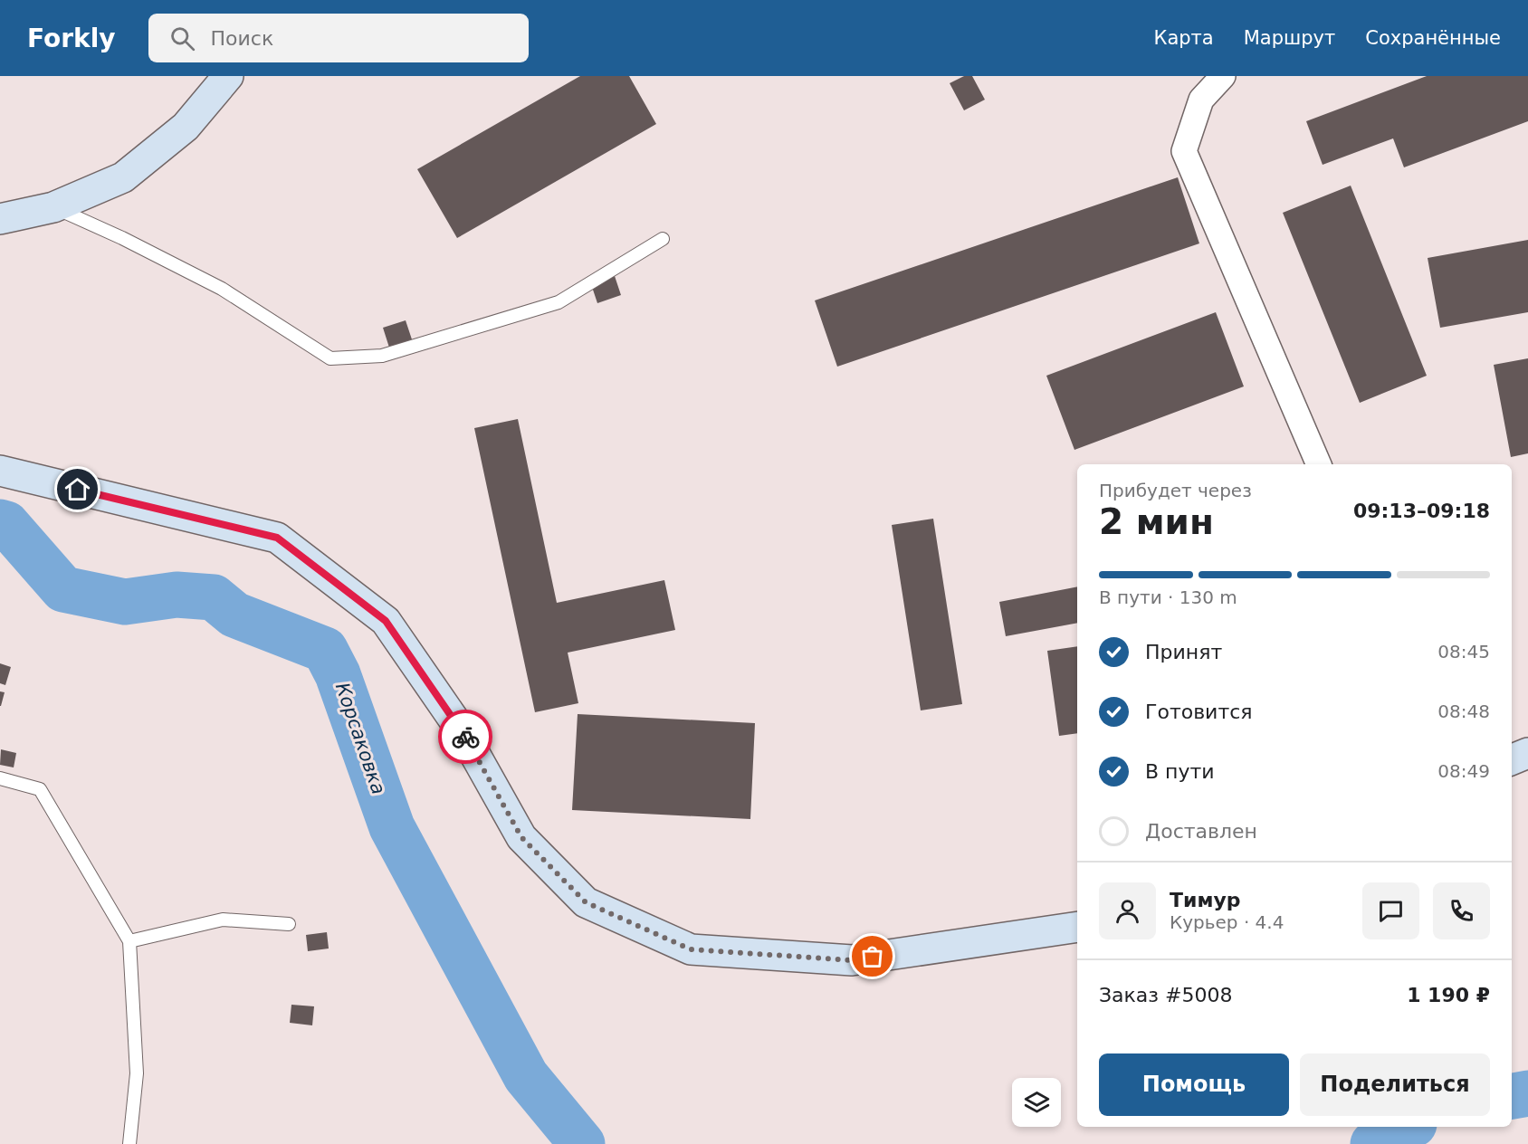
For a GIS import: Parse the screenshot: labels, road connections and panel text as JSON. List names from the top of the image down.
{
  "water": ["Корсаковка"],
  "page": {
    "header": "Forkly",
    "search": "Поиск",
    "nav": ["Карта", "Маршрут", "Сохранённые"],
    "heading": ["2 мин", "Прибудет через", "09:13–09:18"],
    "panel": [
      "Тимур",
      "Курьер · 4.4",
      "Заказ #5008",
      "1 190 ₽"
    ],
    "bar": "В пути · 130 m",
    "list": [
      ["Принят", "08:45"],
      ["Готовится", "08:48"],
      ["В пути", "08:49"],
      "Доставлен"
    ],
    "buttons": ["Помощь", "Поделиться"]
  }
}
